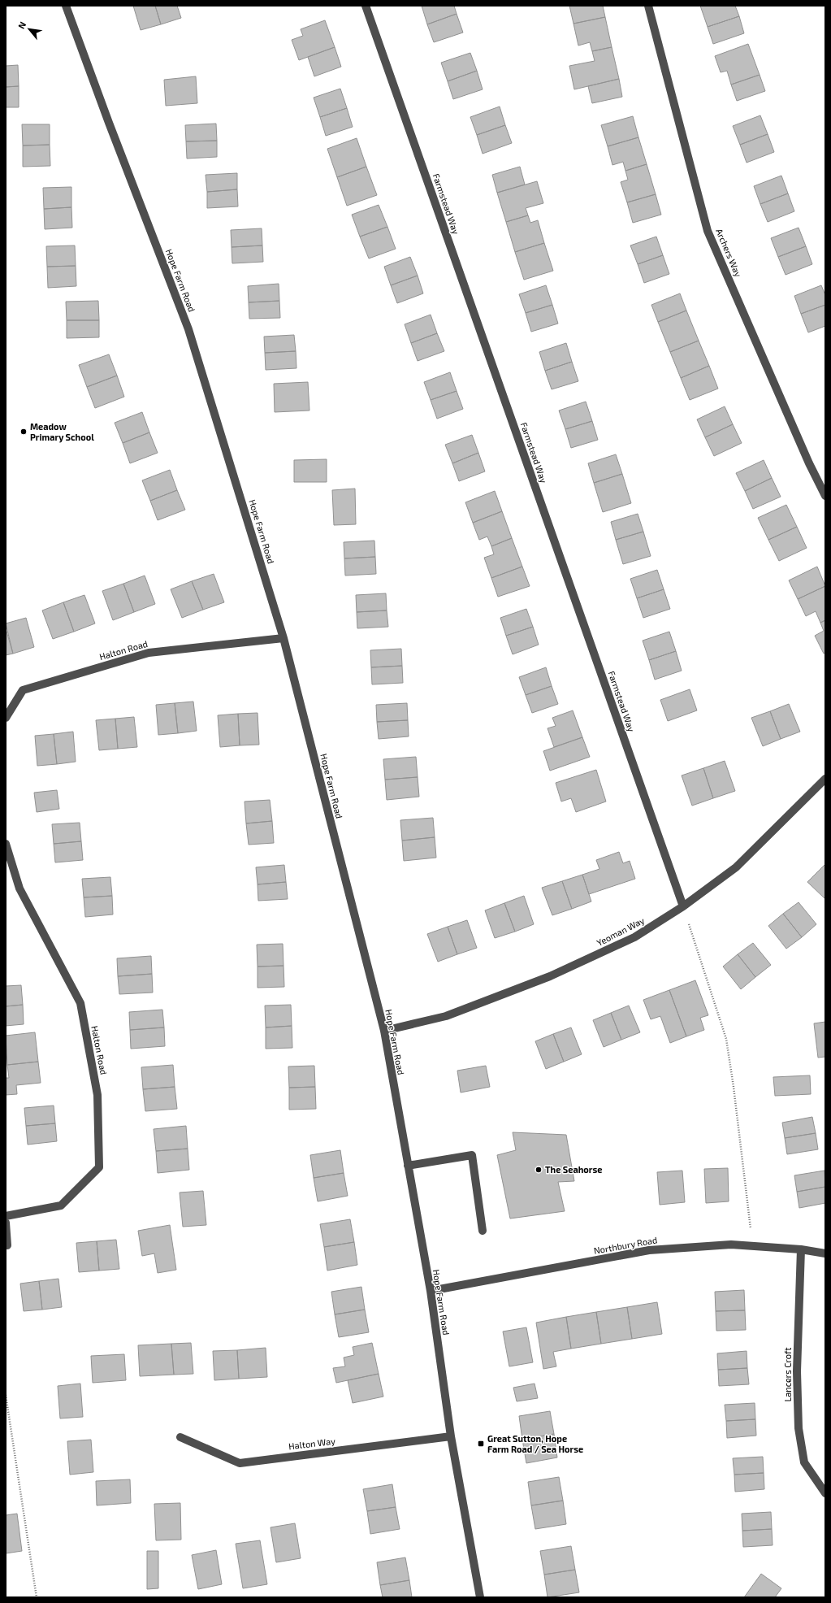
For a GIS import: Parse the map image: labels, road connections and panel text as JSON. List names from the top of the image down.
{
  "streets": {
    "street": [
      "Farmstead Way",
      "Archers Way",
      "Hope Farm Road",
      "Halton Road",
      "Yeoman Way",
      "Northbury Road",
      "Lancers Croft",
      "Halton Way"
    ]
  },
  "crossings": [
    ["Farmstead Way", "Yeoman Way"],
    ["Hope Farm Road", "Halton Road"],
    ["Hope Farm Road", "Yeoman Way"],
    ["Hope Farm Road", "Northbury Road"],
    ["Hope Farm Road", "Halton Way"],
    ["Northbury Road", "Lancers Croft"]
  ],
  "places": {
    "other": ["Meadow Primary School", "The Seahorse"],
    "transit": ["Great Sutton, Hope Farm Road / Sea Horse"]
  },
  "north": "top left"
}
